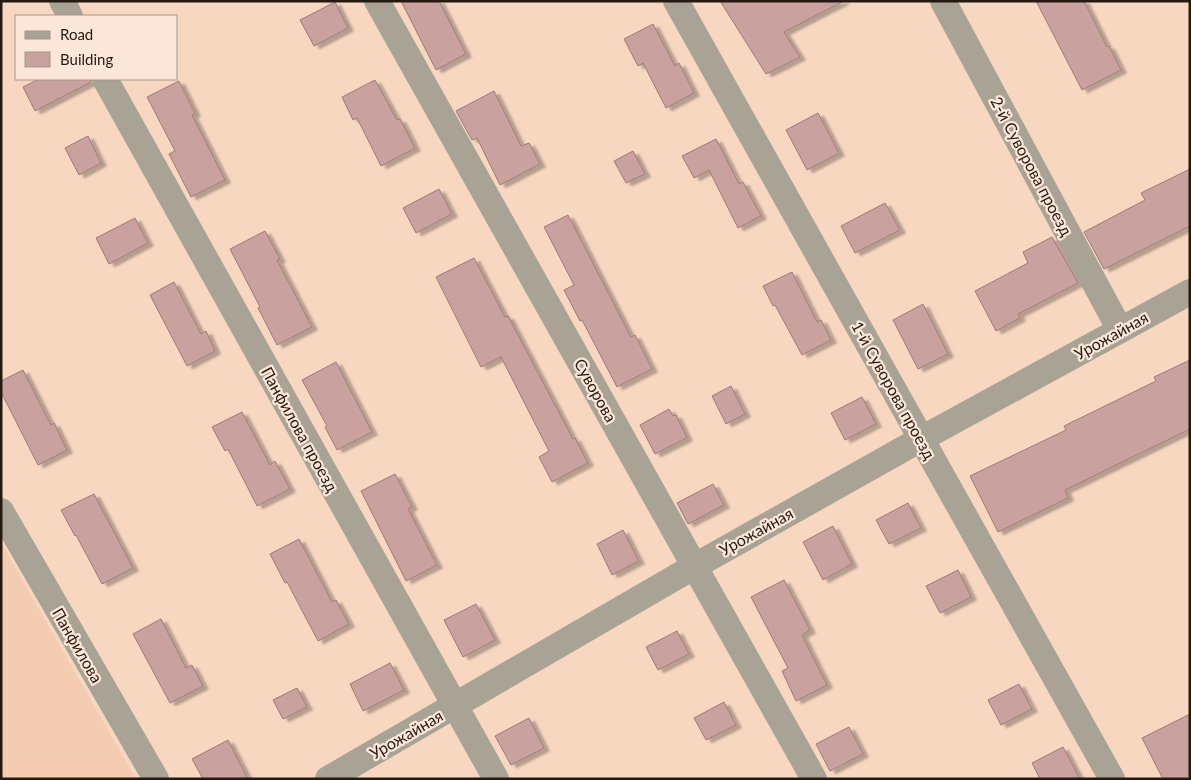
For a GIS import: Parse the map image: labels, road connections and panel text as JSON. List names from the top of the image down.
{
  "streets": {
    "street": [
      "2-й Суворова проезд",
      "Урожайная",
      "Суворова",
      "1-й Суворова проезд",
      "Панфилова проезд",
      "Панфилова"
    ]
  },
  "crossings": [
    ["2-й Суворова проезд", "Урожайная"],
    ["Урожайная", "Суворова"],
    ["Урожайная", "1-й Суворова проезд"],
    ["Урожайная", "Панфилова проезд"]
  ],
  "legend": ["Road", "Building"]
}
